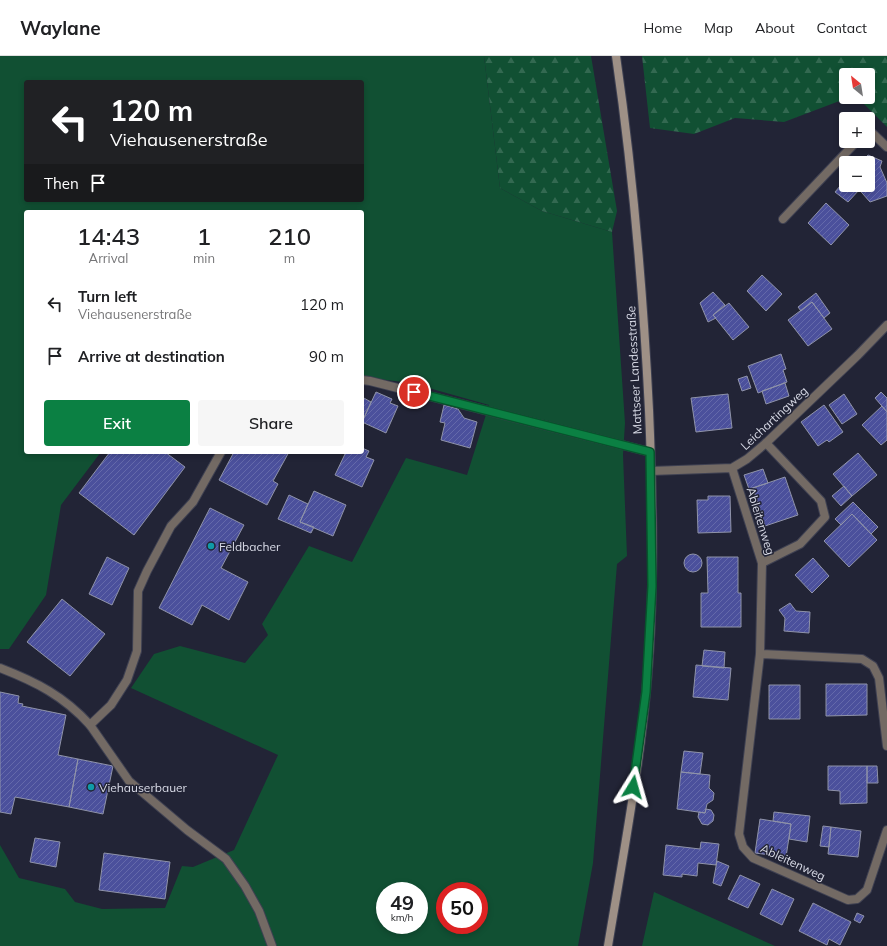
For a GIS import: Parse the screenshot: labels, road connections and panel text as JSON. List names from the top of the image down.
{
  "streets": {
    "main road": ["Mattseer Landesstraße"],
    "street": ["Leichartingweg", "Ableitenweg"]
  },
  "crossings": [
    ["Mattseer Landesstraße", "Leichartingweg"],
    ["Leichartingweg", "Ableitenweg"]
  ],
  "places": ["Feldbacher", "Viehauserbauer"],
  "north": "top left",
  "page": {
    "header": "Waylane",
    "nav": [
      "Home",
      "Map",
      "About",
      "Contact"
    ],
    "map_buttons": ["+", "−"],
    "turn": ["120 m", "Viehausenerstraße"],
    "then": "Then",
    "eta": [
      "14:43",
      "Arrival",
      "1",
      "min",
      "210",
      "m"
    ],
    "list": [
      {
        "name": "Turn left",
        "note": "Viehausenerstraße",
        "value": "120 m"
      },
      {
        "name": "Arrive at destination",
        "value": "90 m"
      }
    ],
    "buttons": ["Exit", "Share"],
    "speed": "49 km/h",
    "limit": "50"
  }
}
